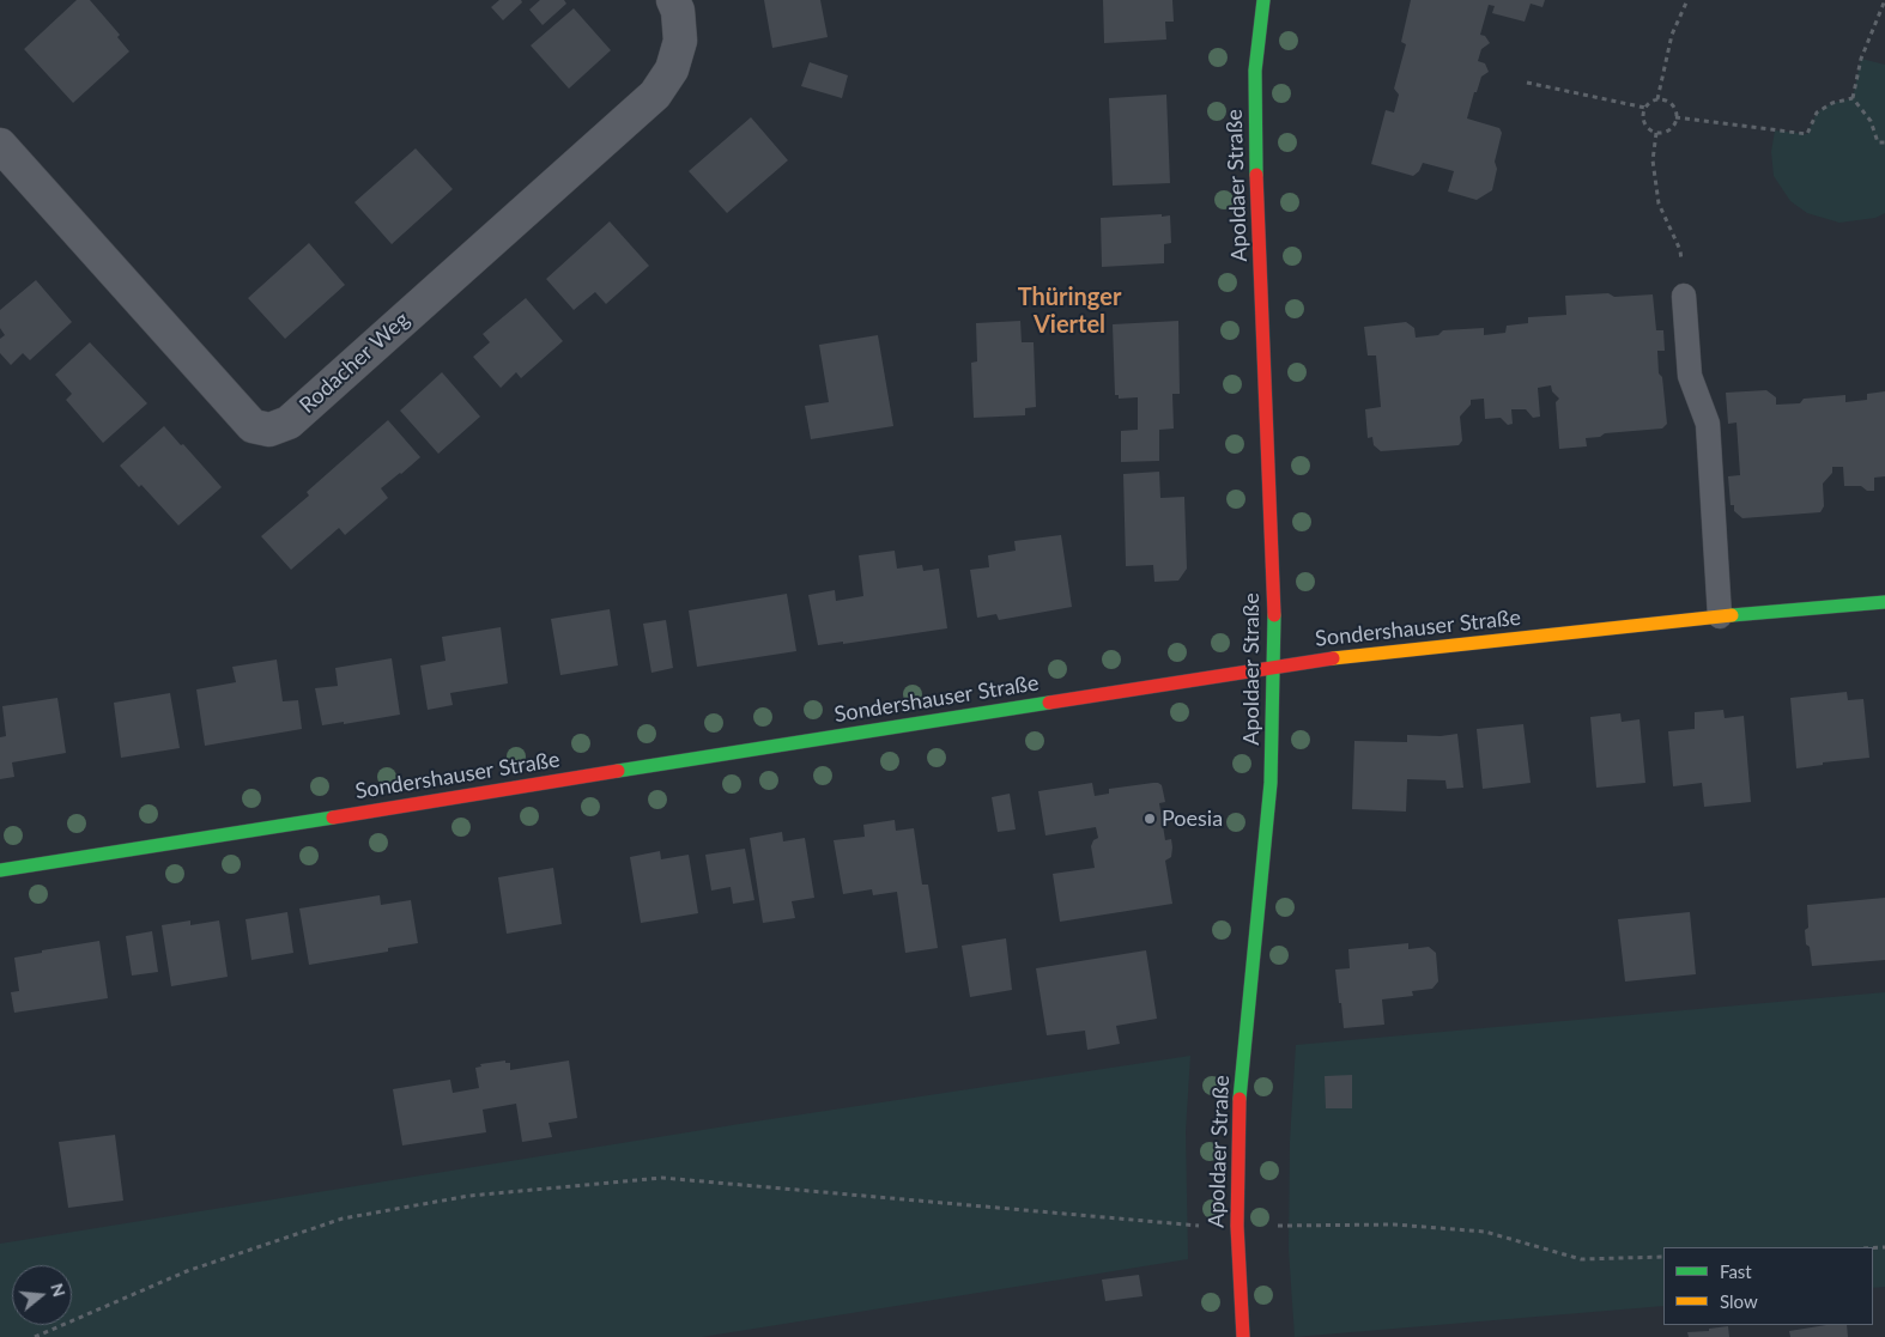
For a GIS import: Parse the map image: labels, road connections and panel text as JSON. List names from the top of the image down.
{
  "streets": {
    "street": ["Apoldaer Straße", "Rodacher Weg", "Sondershauser Straße"]
  },
  "crossings": [
    ["Apoldaer Straße", "Sondershauser Straße"]
  ],
  "districts": ["Thüringer Viertel"],
  "places": ["Poesia"],
  "legend": ["Fast", "Slow"],
  "north": "right"
}
